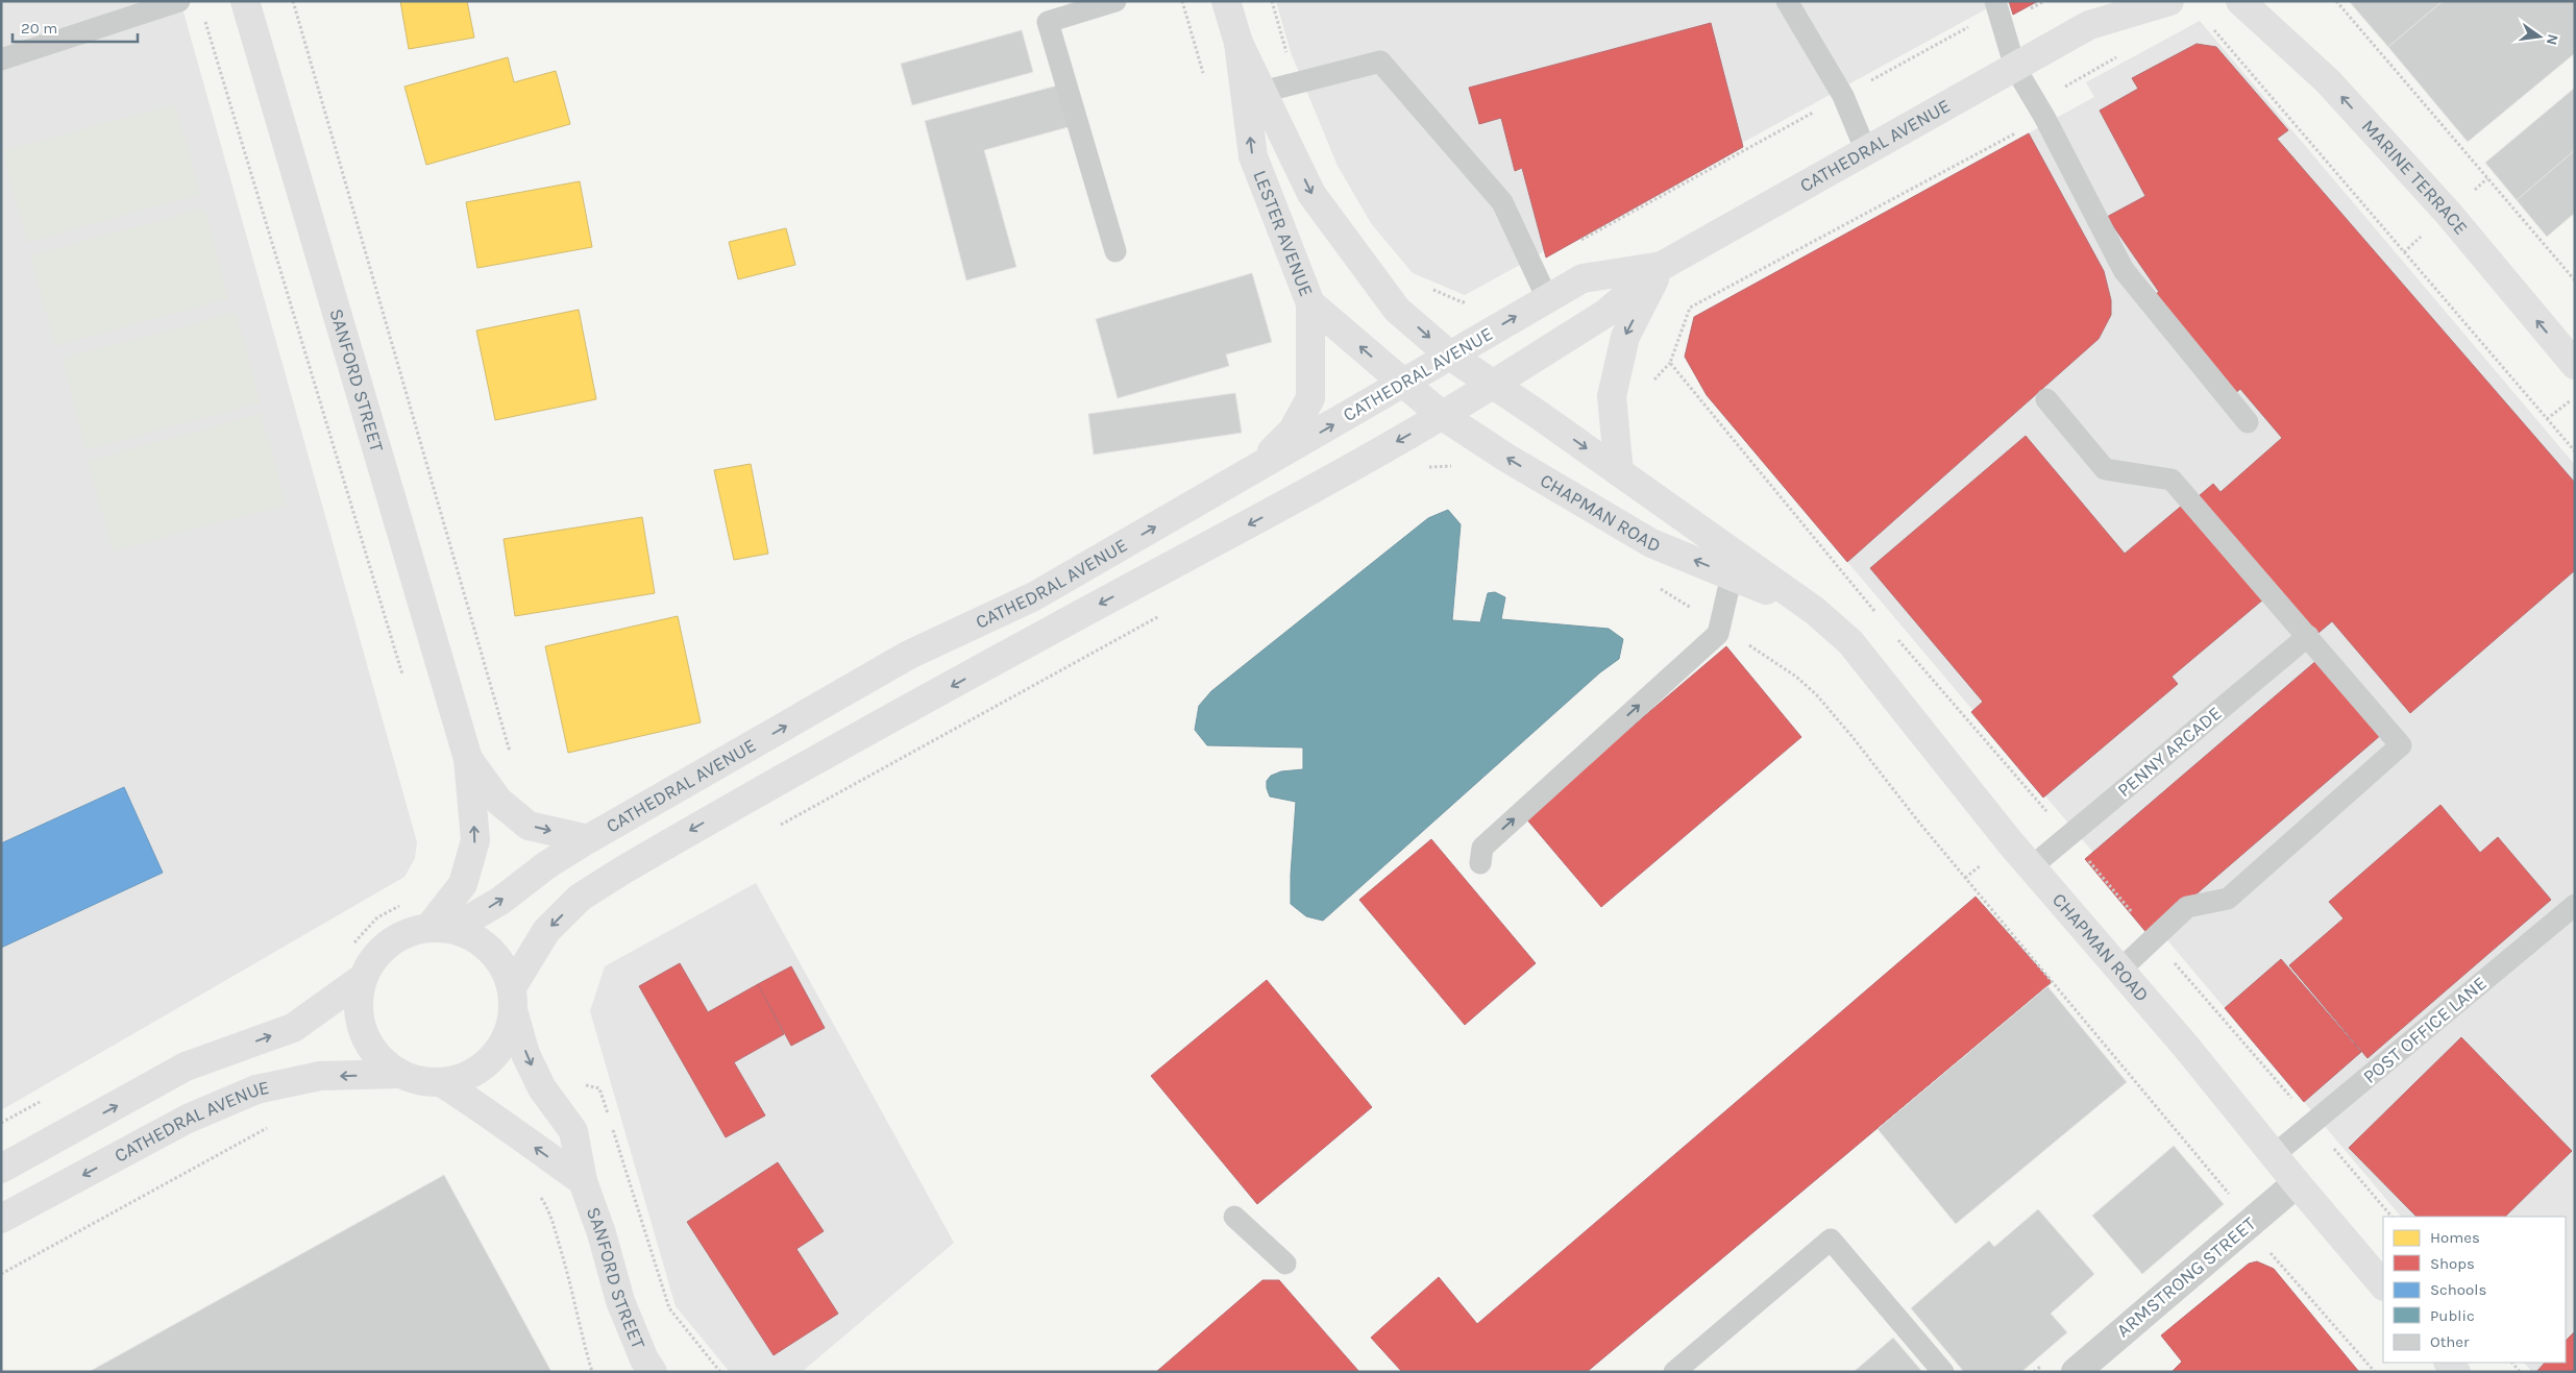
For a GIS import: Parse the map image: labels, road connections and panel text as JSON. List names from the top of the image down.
{
  "streets": {
    "main road": [
      "CATHEDRAL AVENUE",
      "MARINE TERRACE",
      "LESTER AVENUE",
      "SANFORD STREET",
      "CHAPMAN ROAD"
    ],
    "street": ["ARMSTRONG STREET"],
    "lane": ["PENNY ARCADE", "POST OFFICE LANE"]
  },
  "crossings": [
    ["CATHEDRAL AVENUE", "LESTER AVENUE"],
    ["CATHEDRAL AVENUE", "SANFORD STREET"],
    ["CATHEDRAL AVENUE", "CHAPMAN ROAD"],
    ["LESTER AVENUE", "CHAPMAN ROAD"],
    ["CHAPMAN ROAD", "PENNY ARCADE"],
    ["CHAPMAN ROAD", "POST OFFICE LANE"],
    ["CHAPMAN ROAD", "ARMSTRONG STREET"]
  ],
  "one_way": ["MARINE TERRACE"],
  "legend": [
    "Homes",
    "Shops",
    "Schools",
    "Public",
    "Other"
  ],
  "scale_bar": "20 m",
  "north": "right"
}
